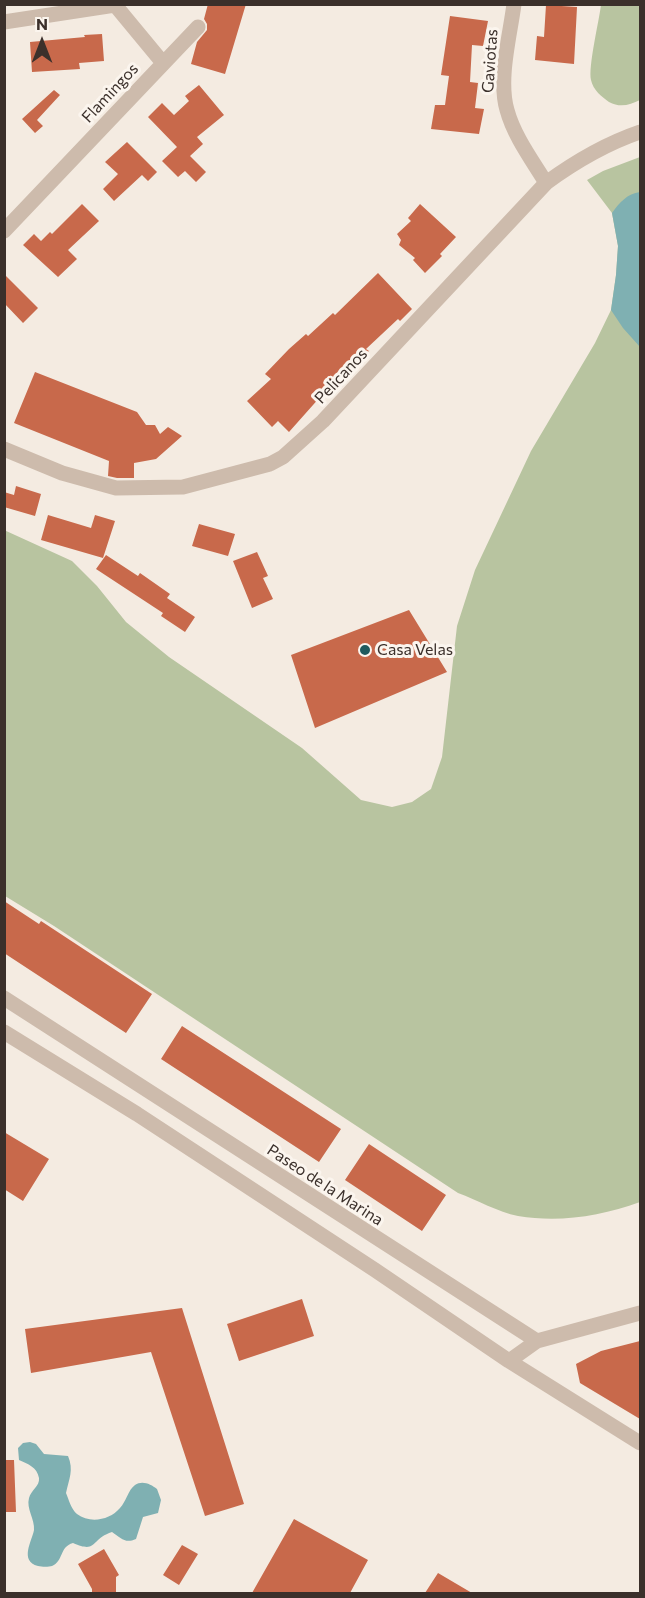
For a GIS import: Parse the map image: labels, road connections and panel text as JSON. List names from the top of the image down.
{
  "streets": {
    "street": [
      "Gaviotas",
      "Flamingos",
      "Pelicanos",
      "Paseo de la Marina"
    ]
  },
  "crossings": [
    ["Gaviotas", "Pelicanos"]
  ],
  "places": ["Casa Velas"],
  "north": "top"
}
